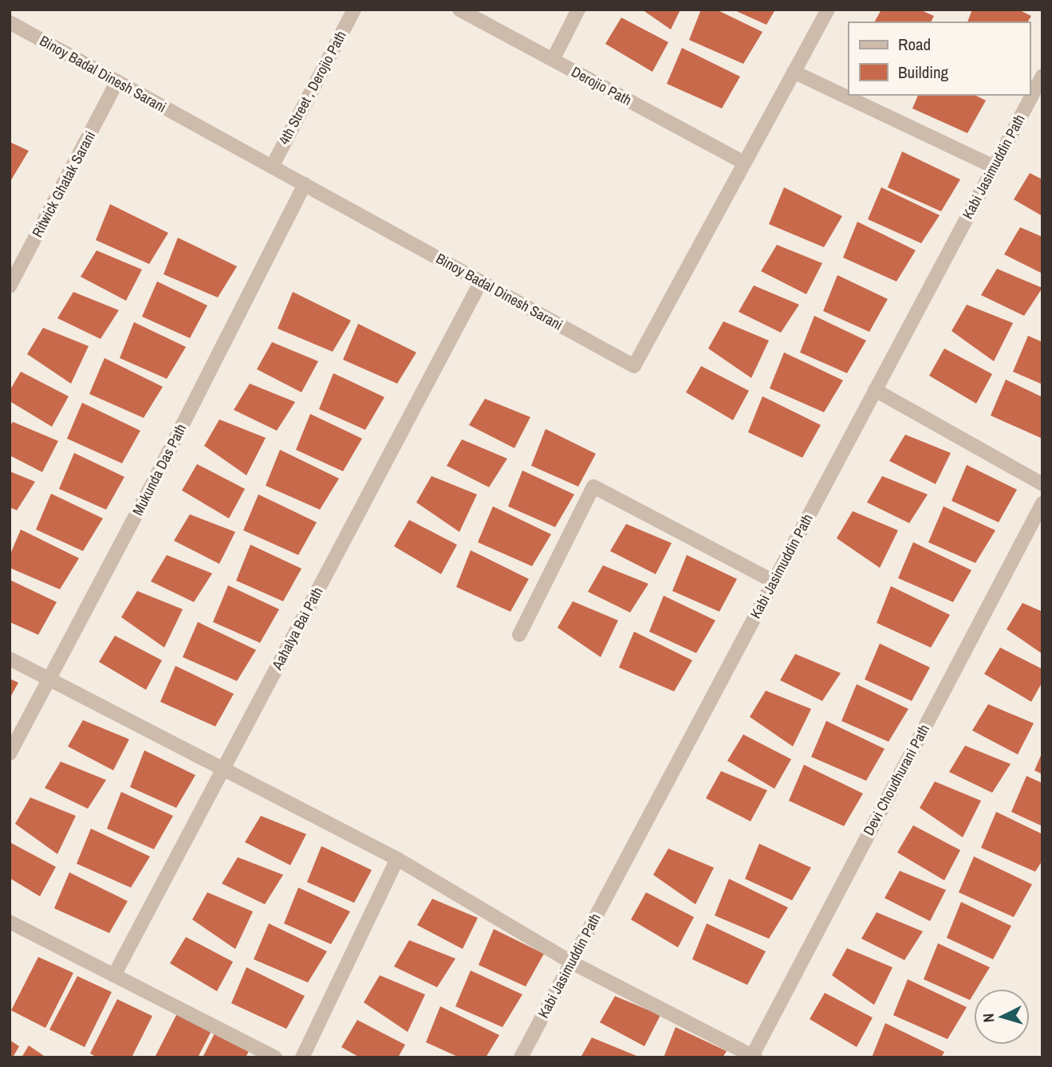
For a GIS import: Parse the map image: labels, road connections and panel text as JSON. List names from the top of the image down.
{
  "streets": {
    "street": [
      "Binoy Badal Dinesh Sarani",
      "Derojio Path",
      "4th Street , Derojio Path",
      "Kabi Jasimuddin Path",
      "Ritwick Ghatak Sarani",
      "Mukunda Das Path",
      "Aahalya Bai Path",
      "Devi Choudhurani Path"
    ]
  },
  "crossings": [
    ["Binoy Badal Dinesh Sarani", "Derojio Path"],
    ["Binoy Badal Dinesh Sarani", "4th Street , Derojio Path"],
    ["Binoy Badal Dinesh Sarani", "Ritwick Ghatak Sarani"],
    ["Binoy Badal Dinesh Sarani", "Mukunda Das Path"],
    ["Binoy Badal Dinesh Sarani", "Aahalya Bai Path"]
  ],
  "legend": ["Road", "Building"],
  "north": "left"
}
